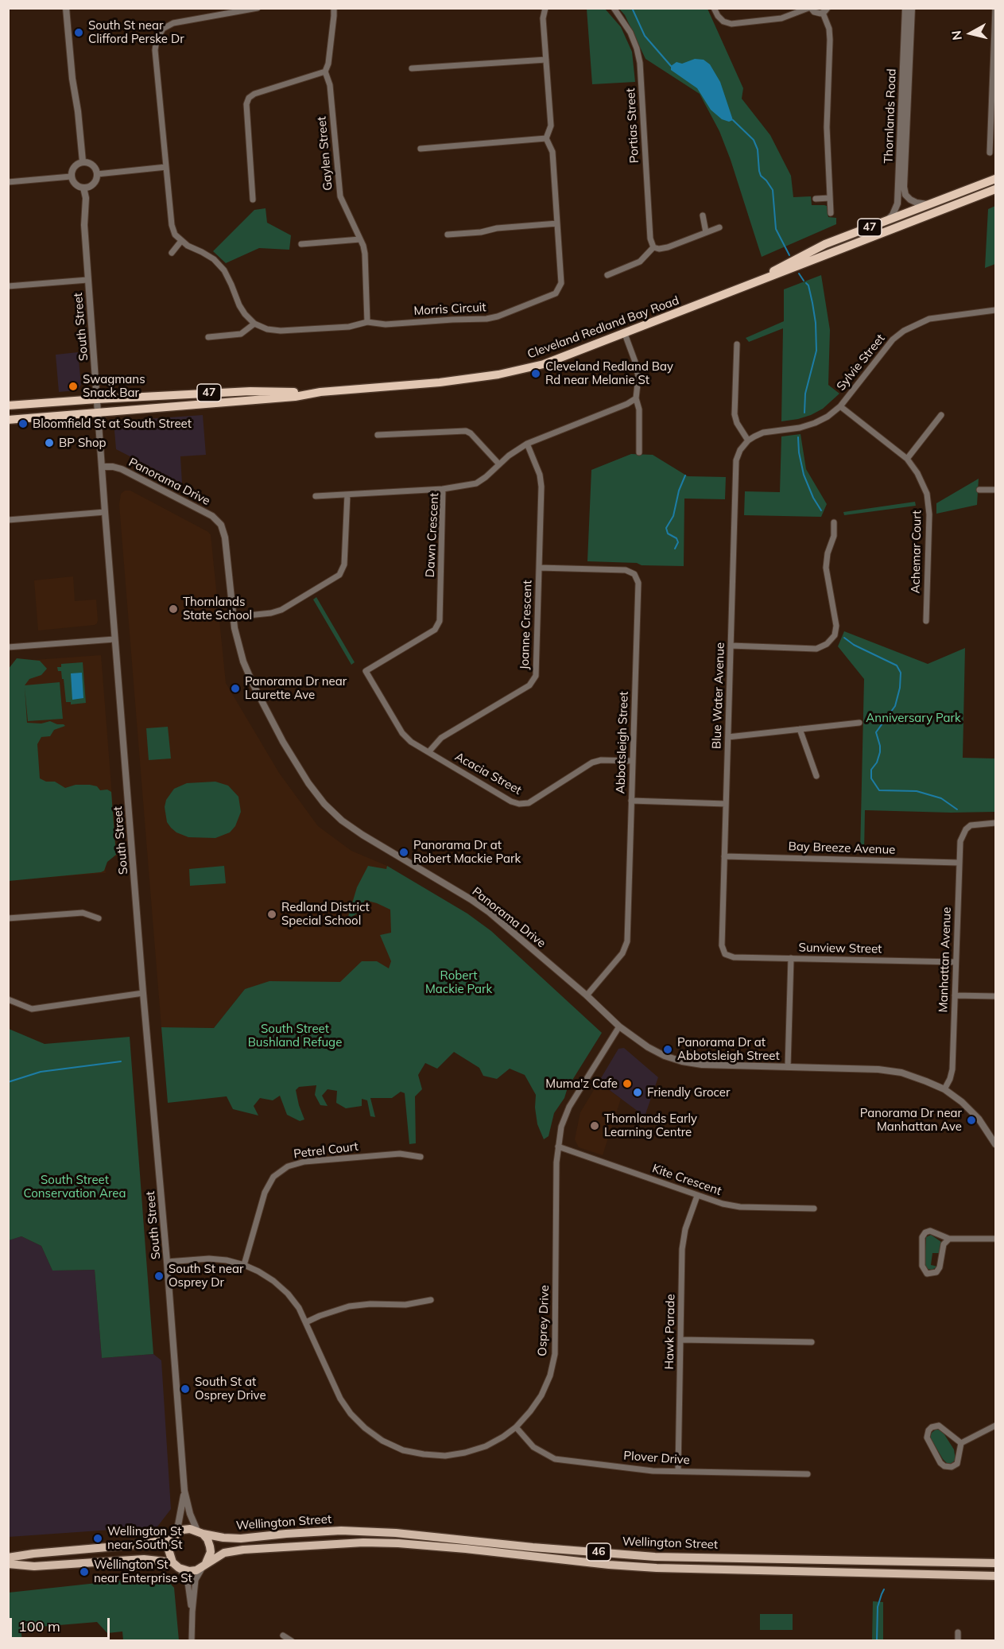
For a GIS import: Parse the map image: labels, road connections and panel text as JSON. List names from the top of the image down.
{
  "streets": {
    "highway": ["47", "Cleveland Redland Bay Road"],
    "main road": ["Wellington Street", "46"],
    "street": [
      "Thornlands Road",
      "Portias Street",
      "Gaylen Street",
      "Morris Circuit",
      "South Street",
      "Sylvie Street",
      "Panorama Drive",
      "Dawn Crescent",
      "Achemar Court",
      "Joanne Crescent",
      "Blue Water Avenue",
      "Abbotsleigh Street",
      "Acacia Street",
      "Bay Breeze Avenue",
      "Sunview Street",
      "Manhattan Avenue",
      "Petrel Court",
      "Kite Crescent",
      "Osprey Drive",
      "Hawk Parade",
      "Plover Drive"
    ]
  },
  "crossings": [
    ["Thornlands Road", "Cleveland Redland Bay Road"],
    ["Gaylen Street", "Morris Circuit"],
    ["South Street", "Cleveland Redland Bay Road"],
    ["South Street", "Panorama Drive"],
    ["South Street", "Osprey Drive"],
    ["South Street", "Wellington Street"],
    ["Sylvie Street", "Achemar Court"],
    ["Sylvie Street", "Blue Water Avenue"],
    ["Panorama Drive", "Abbotsleigh Street"],
    ["Panorama Drive", "Manhattan Avenue"],
    ["Panorama Drive", "Osprey Drive"],
    ["Dawn Crescent", "Joanne Crescent"],
    ["Dawn Crescent", "Acacia Street"],
    ["Joanne Crescent", "Abbotsleigh Street"],
    ["Joanne Crescent", "Acacia Street"],
    ["Blue Water Avenue", "Bay Breeze Avenue"],
    ["Blue Water Avenue", "Sunview Street"],
    ["Abbotsleigh Street", "Acacia Street"],
    ["Bay Breeze Avenue", "Manhattan Avenue"],
    ["Sunview Street", "Manhattan Avenue"],
    ["Petrel Court", "Osprey Drive"],
    ["Kite Crescent", "Osprey Drive"],
    ["Kite Crescent", "Hawk Parade"],
    ["Osprey Drive", "Plover Drive"],
    ["Hawk Parade", "Plover Drive"]
  ],
  "parks": [
    "Anniversary Park",
    "Robert Mackie Park",
    "South Street Bushland Refuge",
    "South Street Conservation Area"
  ],
  "places": [
    "South St near Clifford Perske Dr",
    "Cleveland Redland Bay Rd near Melanie St",
    "Swagmans Snack Bar",
    "Bloomfield St at South Street",
    "BP Shop",
    "Thornlands State School",
    "Panorama Dr near Laurette Ave",
    "Panorama Dr at Robert Mackie Park",
    "Redland District Special School",
    "Panorama Dr at Abbotsleigh Street",
    "Muma'z Cafe",
    "Friendly Grocer",
    "Panorama Dr near Manhattan Ave",
    "Thornlands Early Learning Centre",
    "South St near Osprey Dr",
    "South St at Osprey Drive",
    "Wellington St near South St",
    "Wellington St near Enterprise St"
  ],
  "scale_bar": "100 m",
  "north": "left"
}
